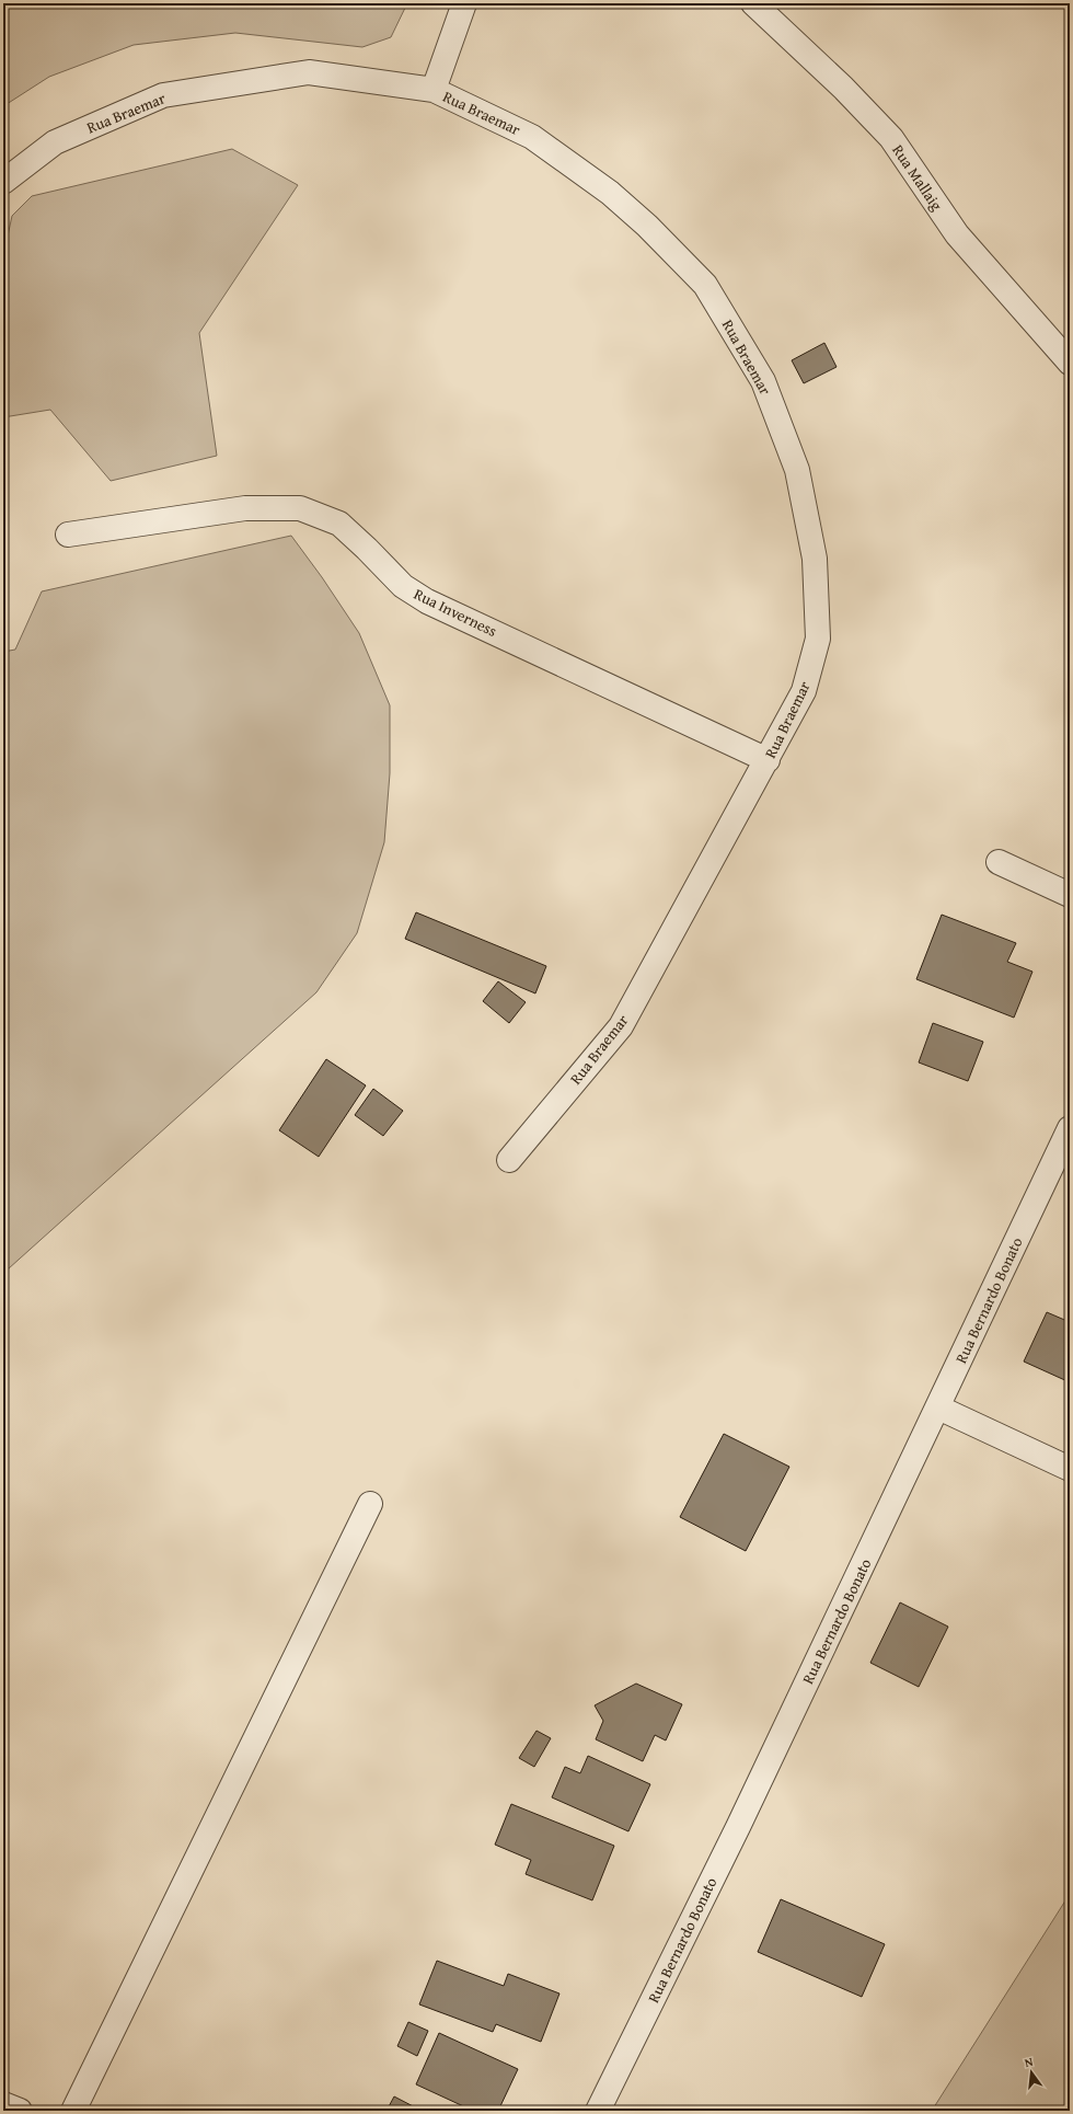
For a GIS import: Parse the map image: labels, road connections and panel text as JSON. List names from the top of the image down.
{
  "streets": {
    "street": [
      "Rua Braemar",
      "Rua Mallaig",
      "Rua Inverness",
      "Rua Bernardo Bonato"
    ]
  },
  "crossings": [
    ["Rua Braemar", "Rua Inverness"]
  ],
  "north": "top"
}
